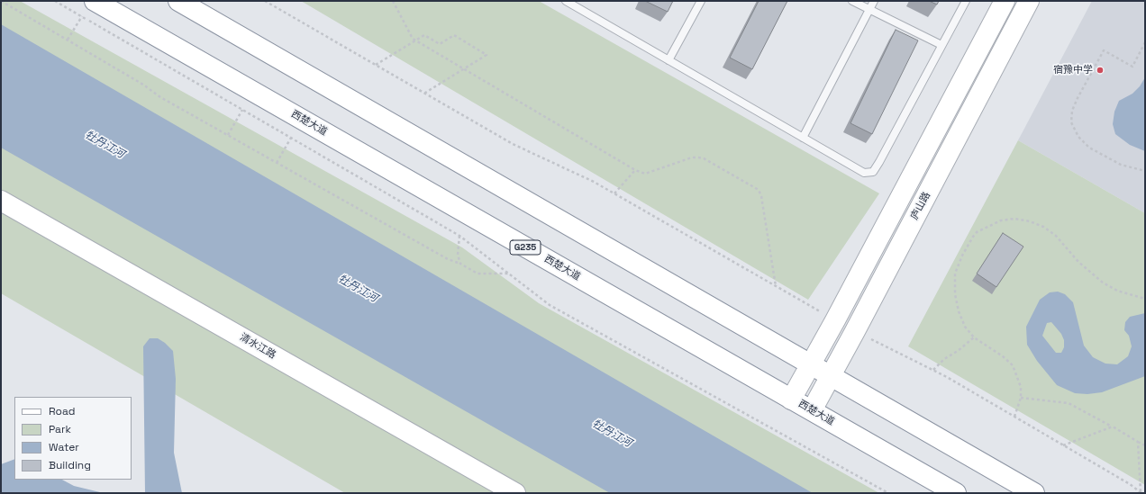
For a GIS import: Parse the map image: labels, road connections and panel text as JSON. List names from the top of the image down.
{
  "streets": {
    "main road": [
      "西楚大道",
      "庐山路",
      "G235",
      "清水江路"
    ]
  },
  "crossings": [
    ["西楚大道", "庐山路"]
  ],
  "water": ["牡丹江河"],
  "places": ["宿豫中学"],
  "legend": [
    "Road",
    "Park",
    "Water",
    "Building"
  ]
}
